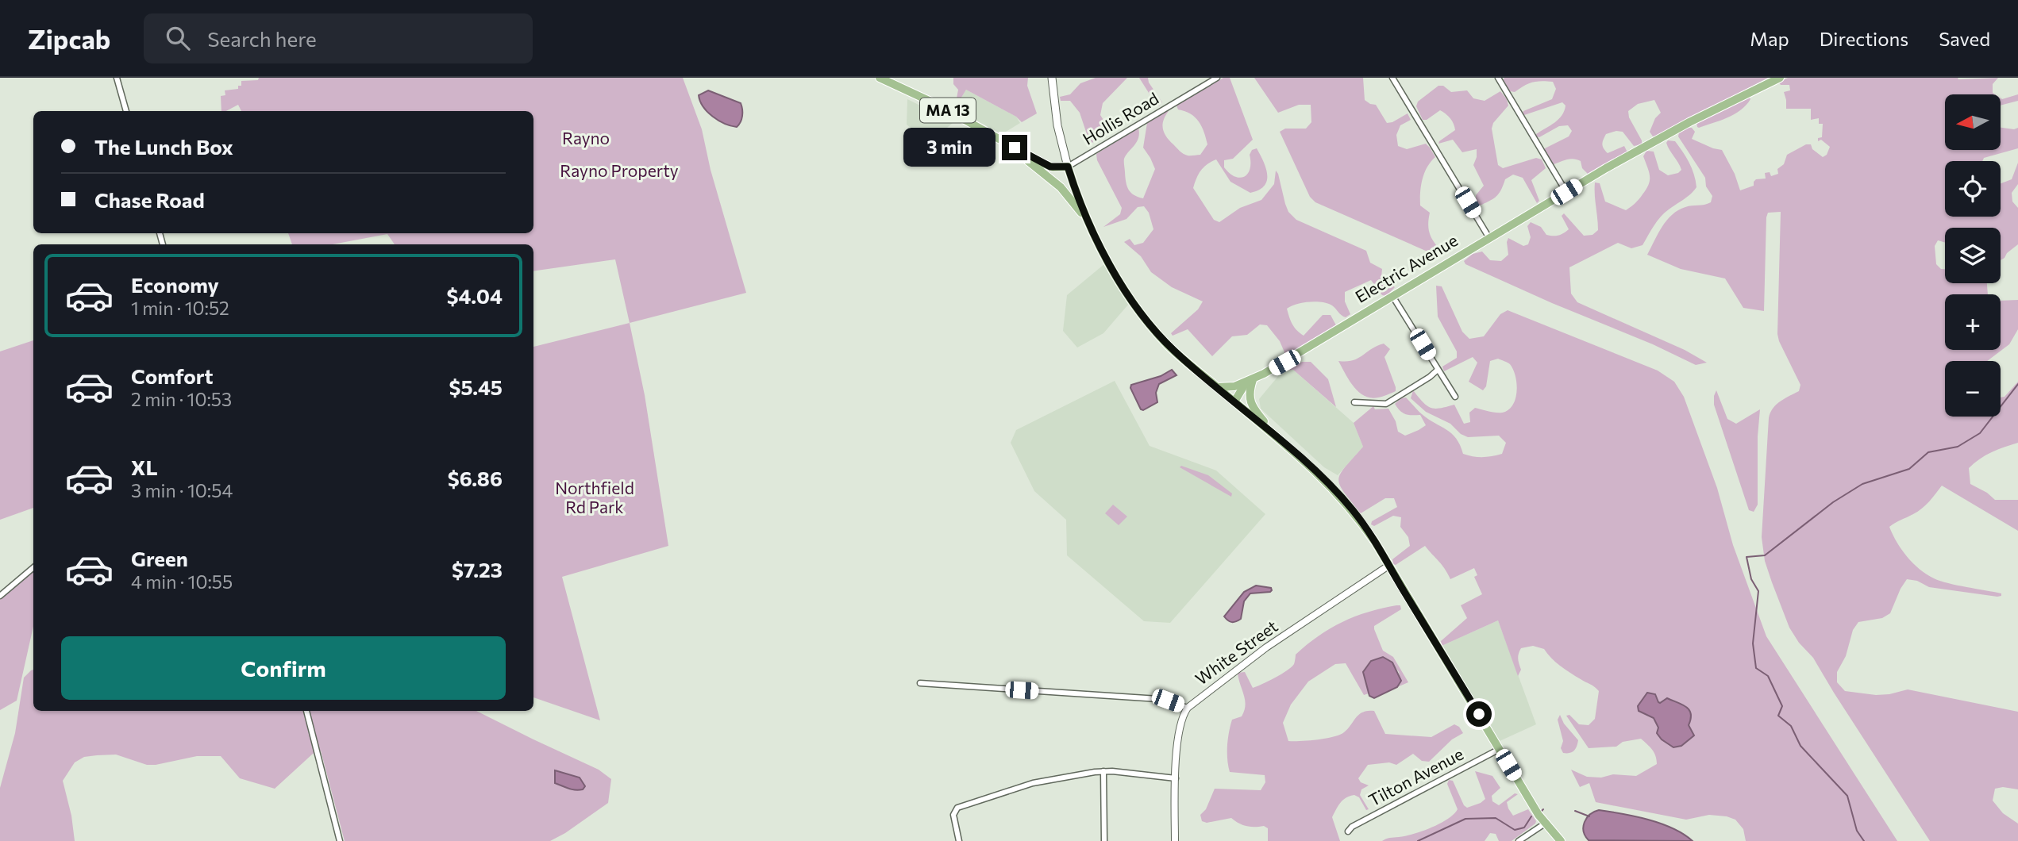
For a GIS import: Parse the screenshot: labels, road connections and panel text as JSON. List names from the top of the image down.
{
  "streets": {
    "main road": ["MA 13", "Electric Avenue"],
    "street": ["Hollis Road", "White Street", "Tilton Avenue"]
  },
  "crossings": [
    ["MA 13", "Hollis Road"]
  ],
  "parks": ["Rayno", "Rayno Property", "Northfield Rd Park"],
  "north": "left",
  "page": {
    "header": "Zipcab",
    "search": "Search here",
    "nav": ["Map", "Directions", "Saved"],
    "map_buttons": ["+", "−"],
    "banner": ["The Lunch Box", "Chase Road"],
    "bubble": "3 min",
    "list": [
      {
        "name": "Economy",
        "note": "1 min · 10:52",
        "value": "$4.04"
      },
      {
        "name": "Comfort",
        "note": "2 min · 10:53",
        "value": "$5.45"
      },
      {
        "name": "XL",
        "note": "3 min · 10:54",
        "value": "$6.86"
      },
      {
        "name": "Green",
        "note": "4 min · 10:55",
        "value": "$7.23"
      }
    ],
    "buttons": "Confirm"
  }
}
